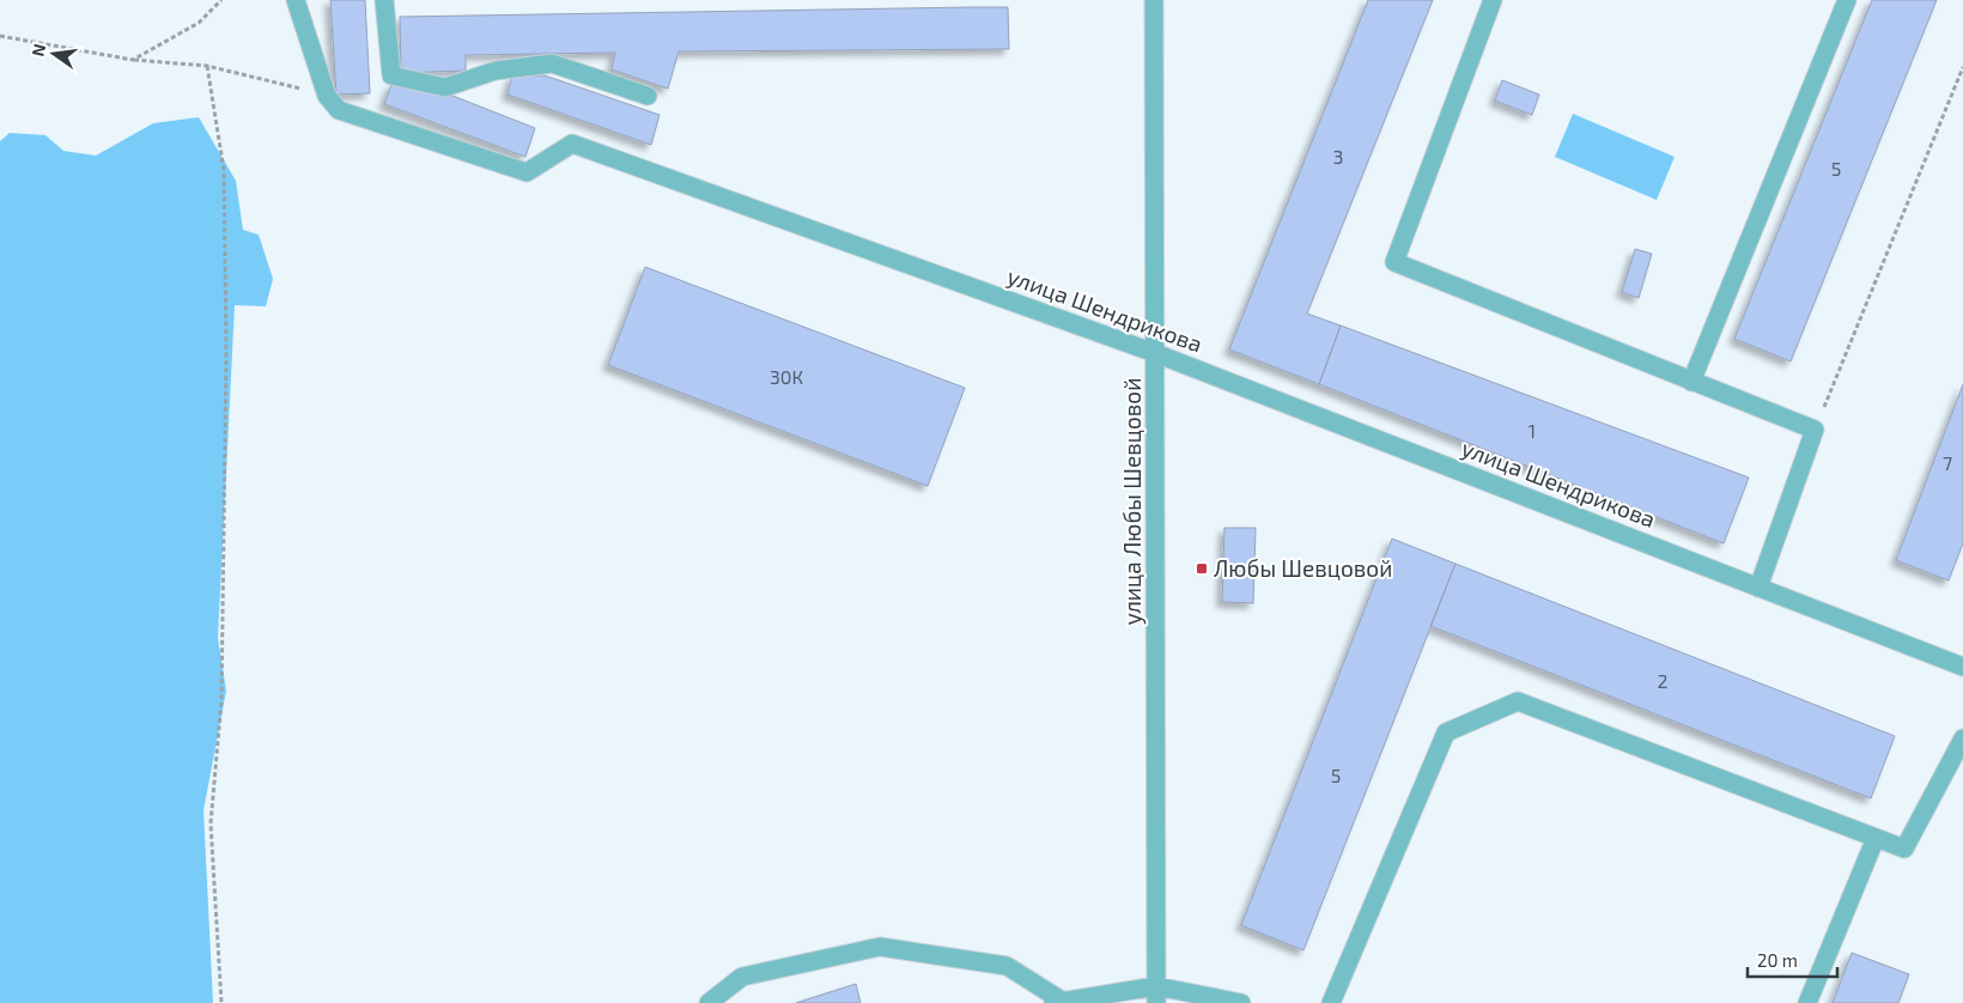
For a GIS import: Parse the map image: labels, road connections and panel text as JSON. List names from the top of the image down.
{
  "streets": {
    "street": ["улица Шендрикова", "улица Любы Шевцовой"]
  },
  "crossings": [
    ["улица Шендрикова", "улица Любы Шевцовой"]
  ],
  "places": {
    "transit": ["Любы Шевцовой"]
  },
  "house_numbers": [
    "3",
    "5",
    "30К",
    "1",
    "7",
    "2",
    "5"
  ],
  "scale_bar": "20 m",
  "north": "left"
}
